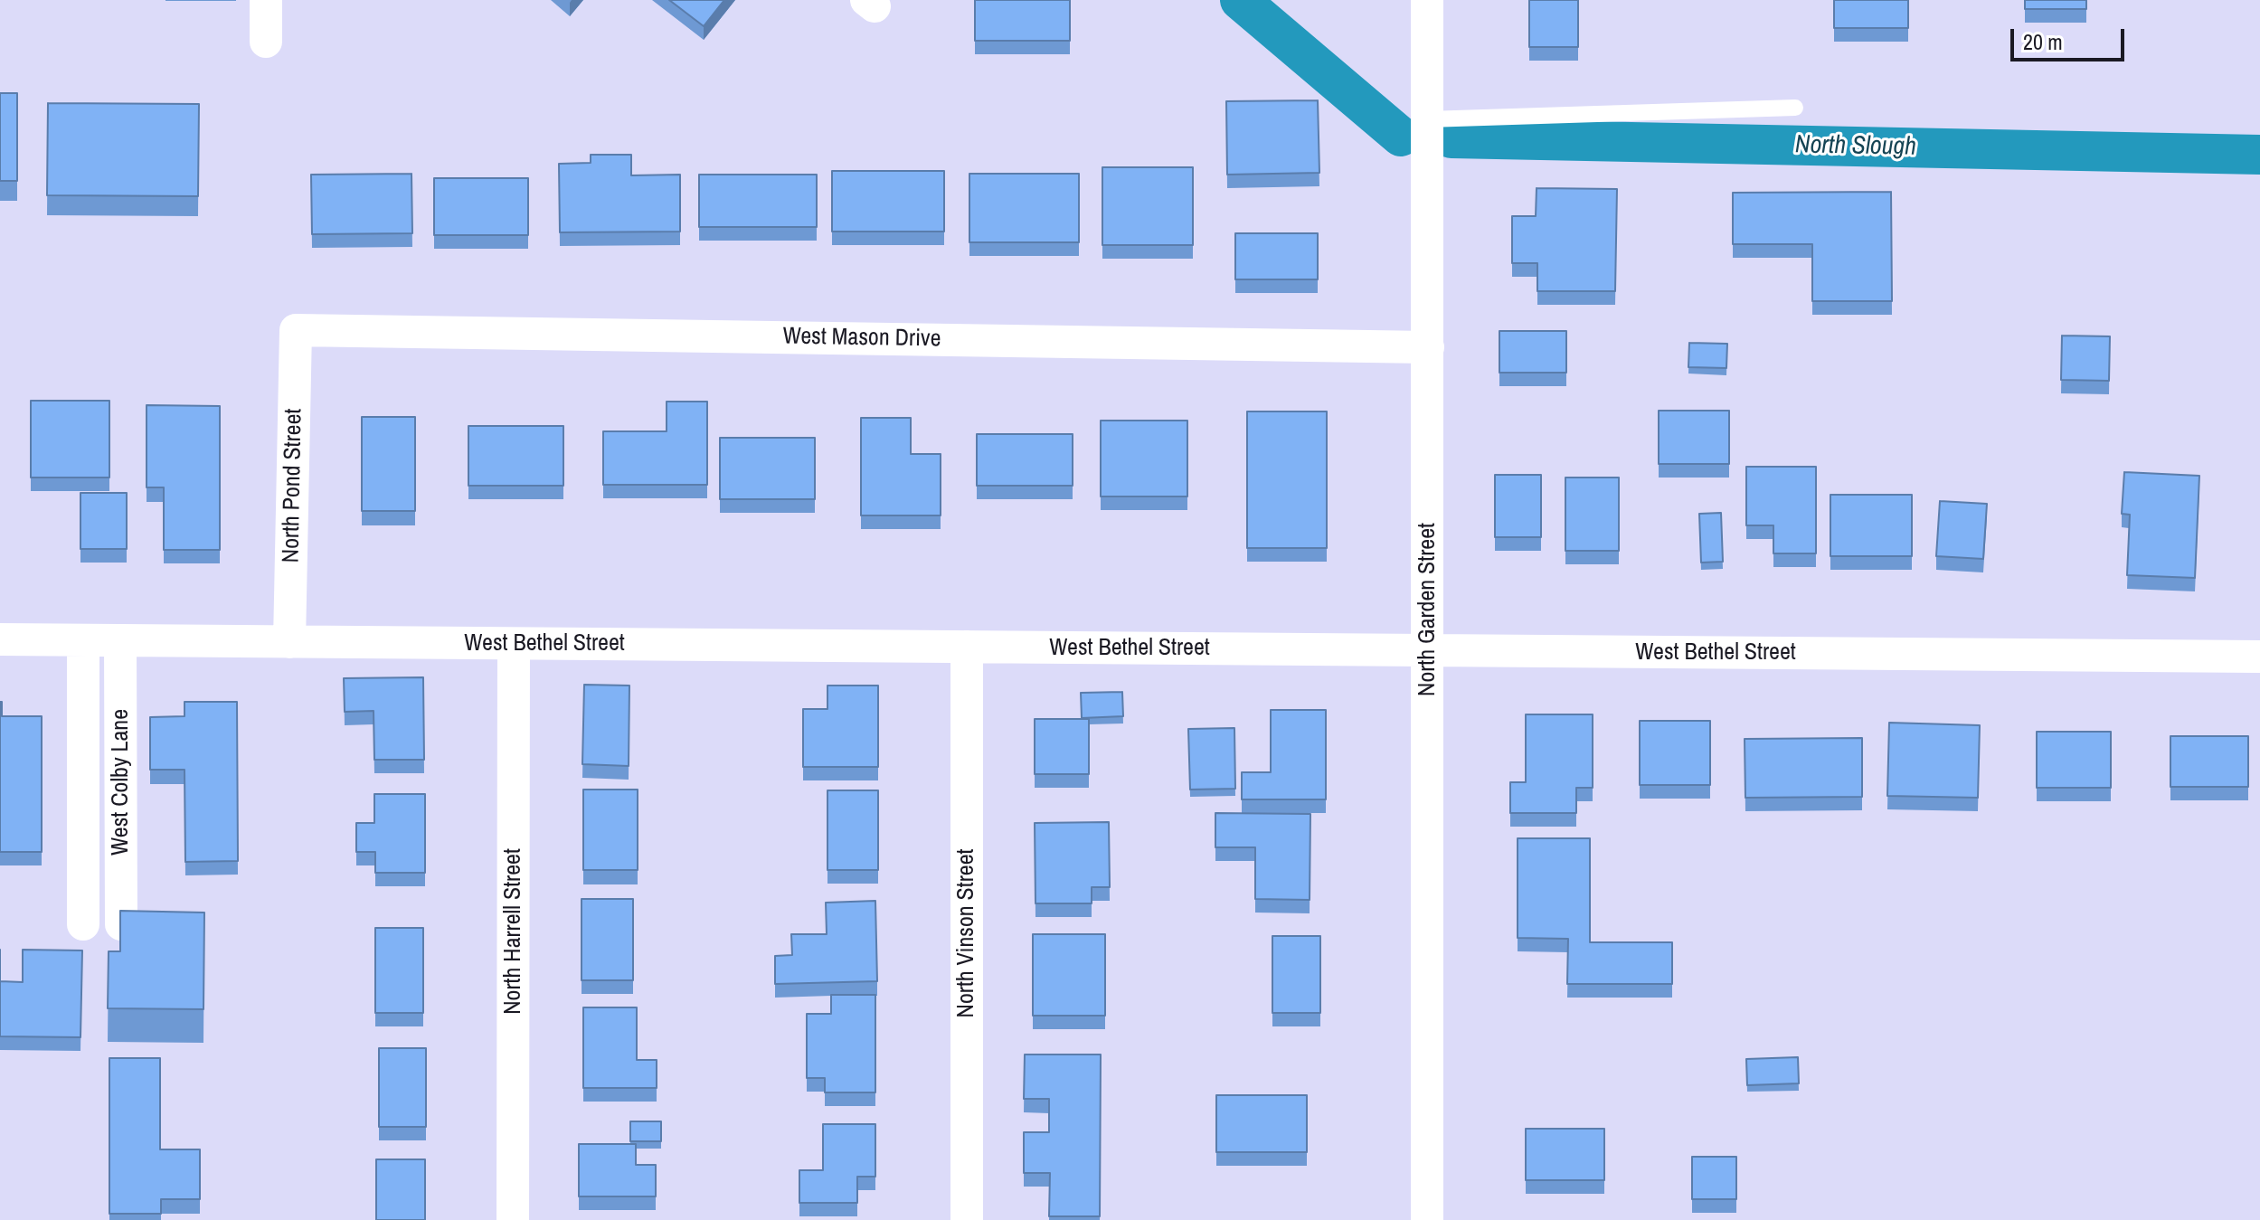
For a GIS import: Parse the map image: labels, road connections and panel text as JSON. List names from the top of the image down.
{
  "streets": {
    "street": [
      "West Mason Drive",
      "North Pond Street",
      "North Garden Street",
      "West Bethel Street",
      "West Colby Lane",
      "North Harrell Street",
      "North Vinson Street"
    ]
  },
  "crossings": [
    ["West Mason Drive", "North Pond Street"],
    ["West Mason Drive", "North Garden Street"],
    ["North Pond Street", "West Bethel Street"],
    ["North Garden Street", "West Bethel Street"],
    ["West Bethel Street", "West Colby Lane"],
    ["West Bethel Street", "North Harrell Street"],
    ["West Bethel Street", "North Vinson Street"]
  ],
  "water": ["North Slough"],
  "scale_bar": "20 m"
}
